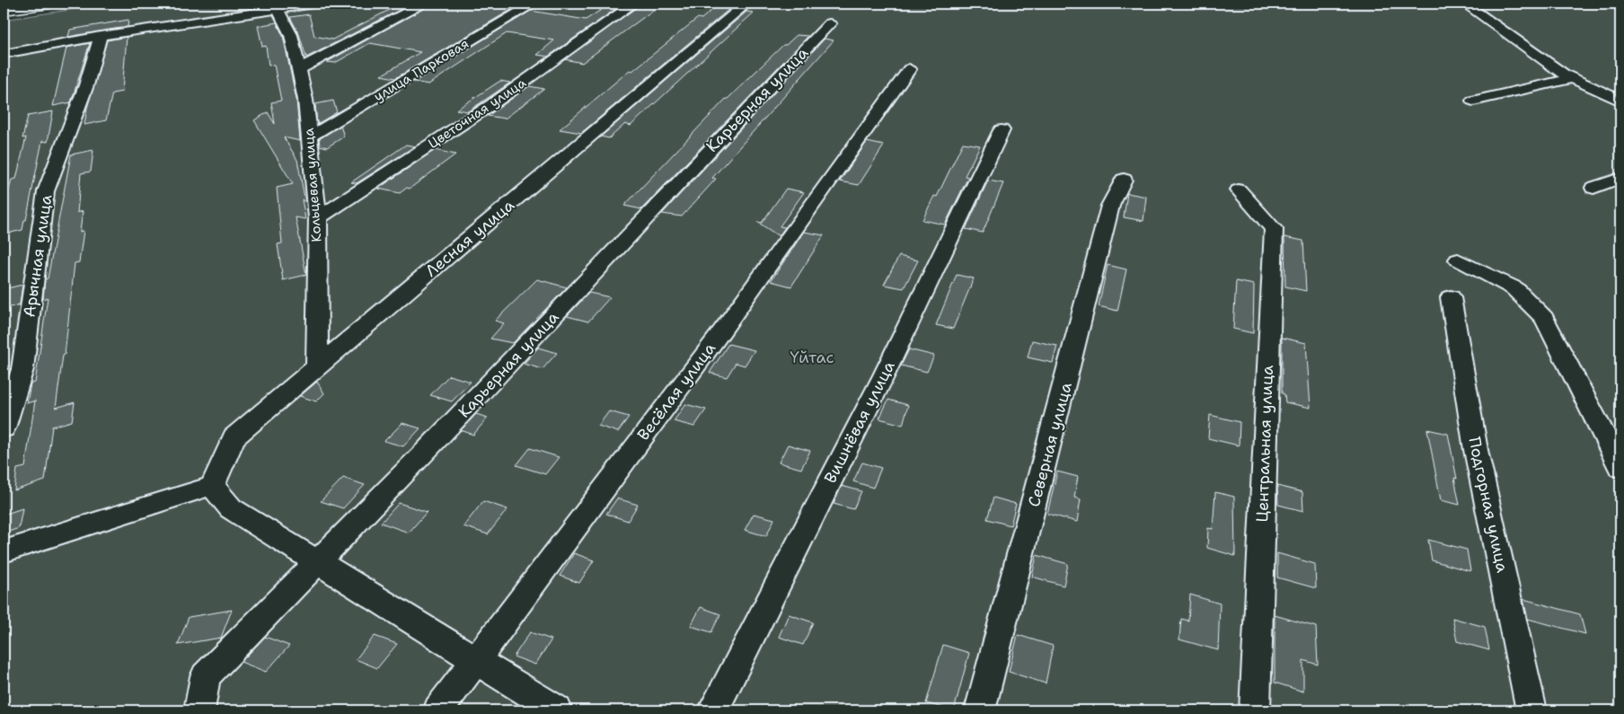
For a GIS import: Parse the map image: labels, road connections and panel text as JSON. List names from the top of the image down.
{
  "streets": {
    "street": [
      "улица Парковая",
      "Карьерная улица",
      "Цветочная улица",
      "Кольцевая улица",
      "Лесная улица",
      "Арычная улица",
      "Весёлая улица",
      "Вишнёвая улица",
      "Центральная улица",
      "Северная улица",
      "Подгорная улица"
    ]
  },
  "crossings": [
    ["улица Парковая", "Кольцевая улица"],
    ["Цветочная улица", "Кольцевая улица"],
    ["Кольцевая улица", "Лесная улица"]
  ],
  "parks": ["Үйтас"]
}
